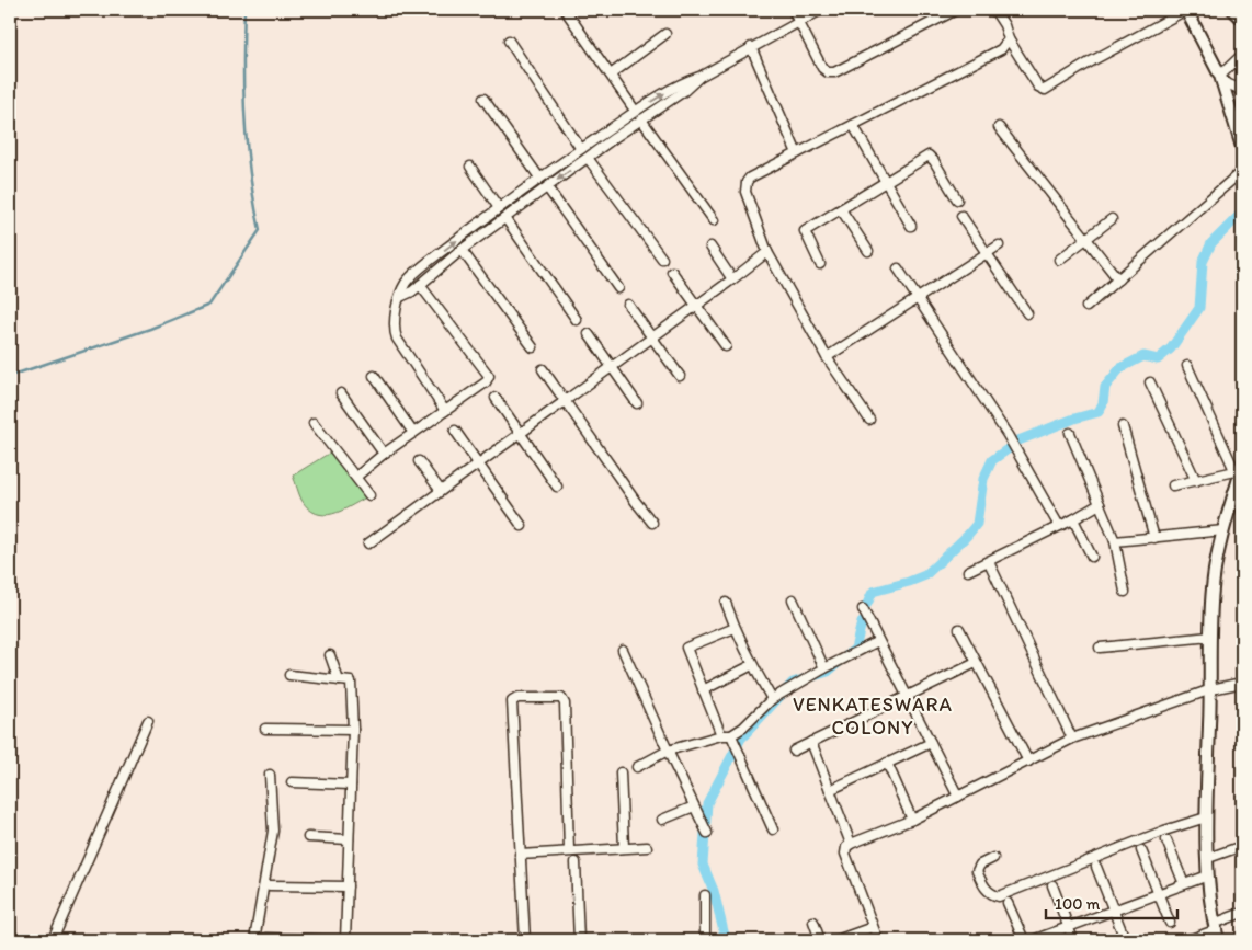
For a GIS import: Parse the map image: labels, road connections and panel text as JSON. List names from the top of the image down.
{
  "districts": ["VENKATESWARA COLONY"],
  "scale_bar": "100 m"
}
